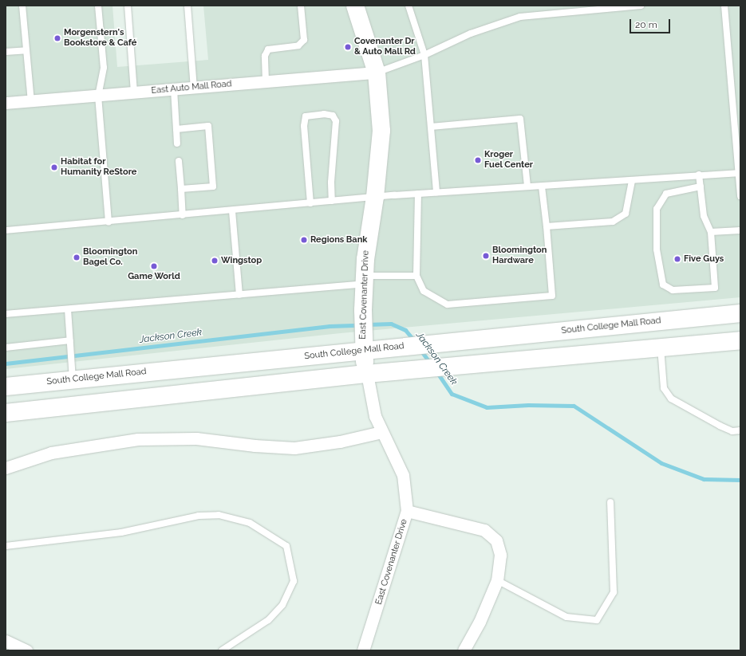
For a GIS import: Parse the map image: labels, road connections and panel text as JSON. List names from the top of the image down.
{
  "streets": {
    "main road": ["East Covenanter Drive", "South College Mall Road"],
    "street": ["East Auto Mall Road"]
  },
  "crossings": [
    ["East Auto Mall Road", "East Covenanter Drive"],
    ["East Covenanter Drive", "South College Mall Road"]
  ],
  "water": ["Jackson Creek"],
  "places": [
    "Morgenstern's Bookstore & Café",
    "Covenanter Dr & Auto Mall Rd",
    "Kroger Fuel Center",
    "Habitat for Humanity ReStore",
    "Regions Bank",
    "Bloomington Hardware",
    "Bloomington Bagel Co.",
    "Five Guys",
    "Wingstop",
    "Game World"
  ],
  "scale_bar": "20 m"
}
